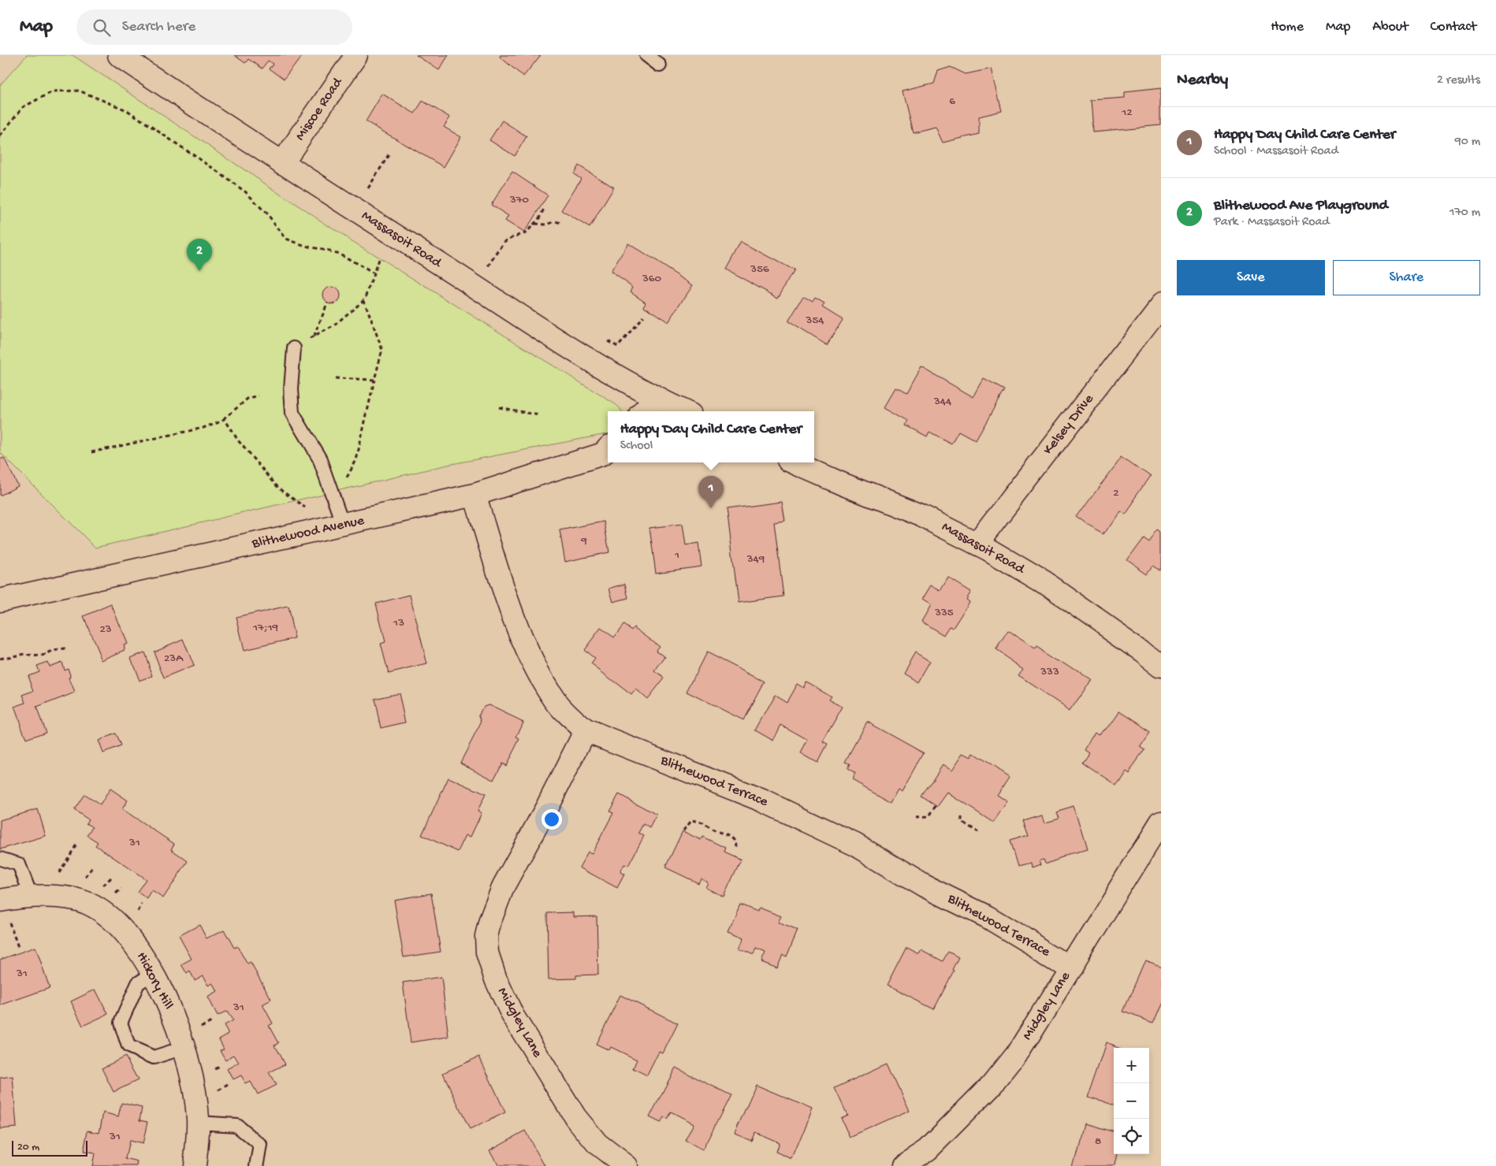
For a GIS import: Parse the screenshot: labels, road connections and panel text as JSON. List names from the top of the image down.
{
  "streets": {
    "street": [
      "Miscoe Road",
      "Massasoit Road",
      "Kelsey Drive",
      "Blithewood Avenue",
      "Blithewood Terrace",
      "Hickory Hill",
      "Midgley Lane"
    ]
  },
  "crossings": [
    ["Miscoe Road", "Massasoit Road"],
    ["Massasoit Road", "Kelsey Drive"],
    ["Blithewood Avenue", "Blithewood Terrace"],
    ["Blithewood Terrace", "Midgley Lane"]
  ],
  "house_numbers": [
    "6",
    "12",
    "370",
    "356",
    "360",
    "354",
    "344",
    "2",
    "9",
    "1",
    "349",
    "335",
    "13",
    "17;19",
    "23",
    "23A",
    "333",
    "31",
    "31",
    "31",
    "31",
    "8"
  ],
  "scale_bar": "20 m",
  "page": {
    "header": "Map",
    "search": "Search here",
    "nav": [
      "Home",
      "Map",
      "About",
      "Contact"
    ],
    "heading": ["Nearby", "2 results"],
    "list": [
      {
        "mark": "1",
        "name": "Happy Day Child Care Center",
        "note": "School · Massasoit Road",
        "value": "90 m"
      },
      {
        "mark": "2",
        "name": "Blithewood Ave Playground",
        "note": "Park · Massasoit Road",
        "value": "170 m"
      }
    ],
    "pins": ["2", "1"],
    "buttons": ["Save", "Share"],
    "popup": ["Happy Day Child Care Center", "School"],
    "map_buttons": ["+", "−"],
    "scale": "20 m"
  }
}
